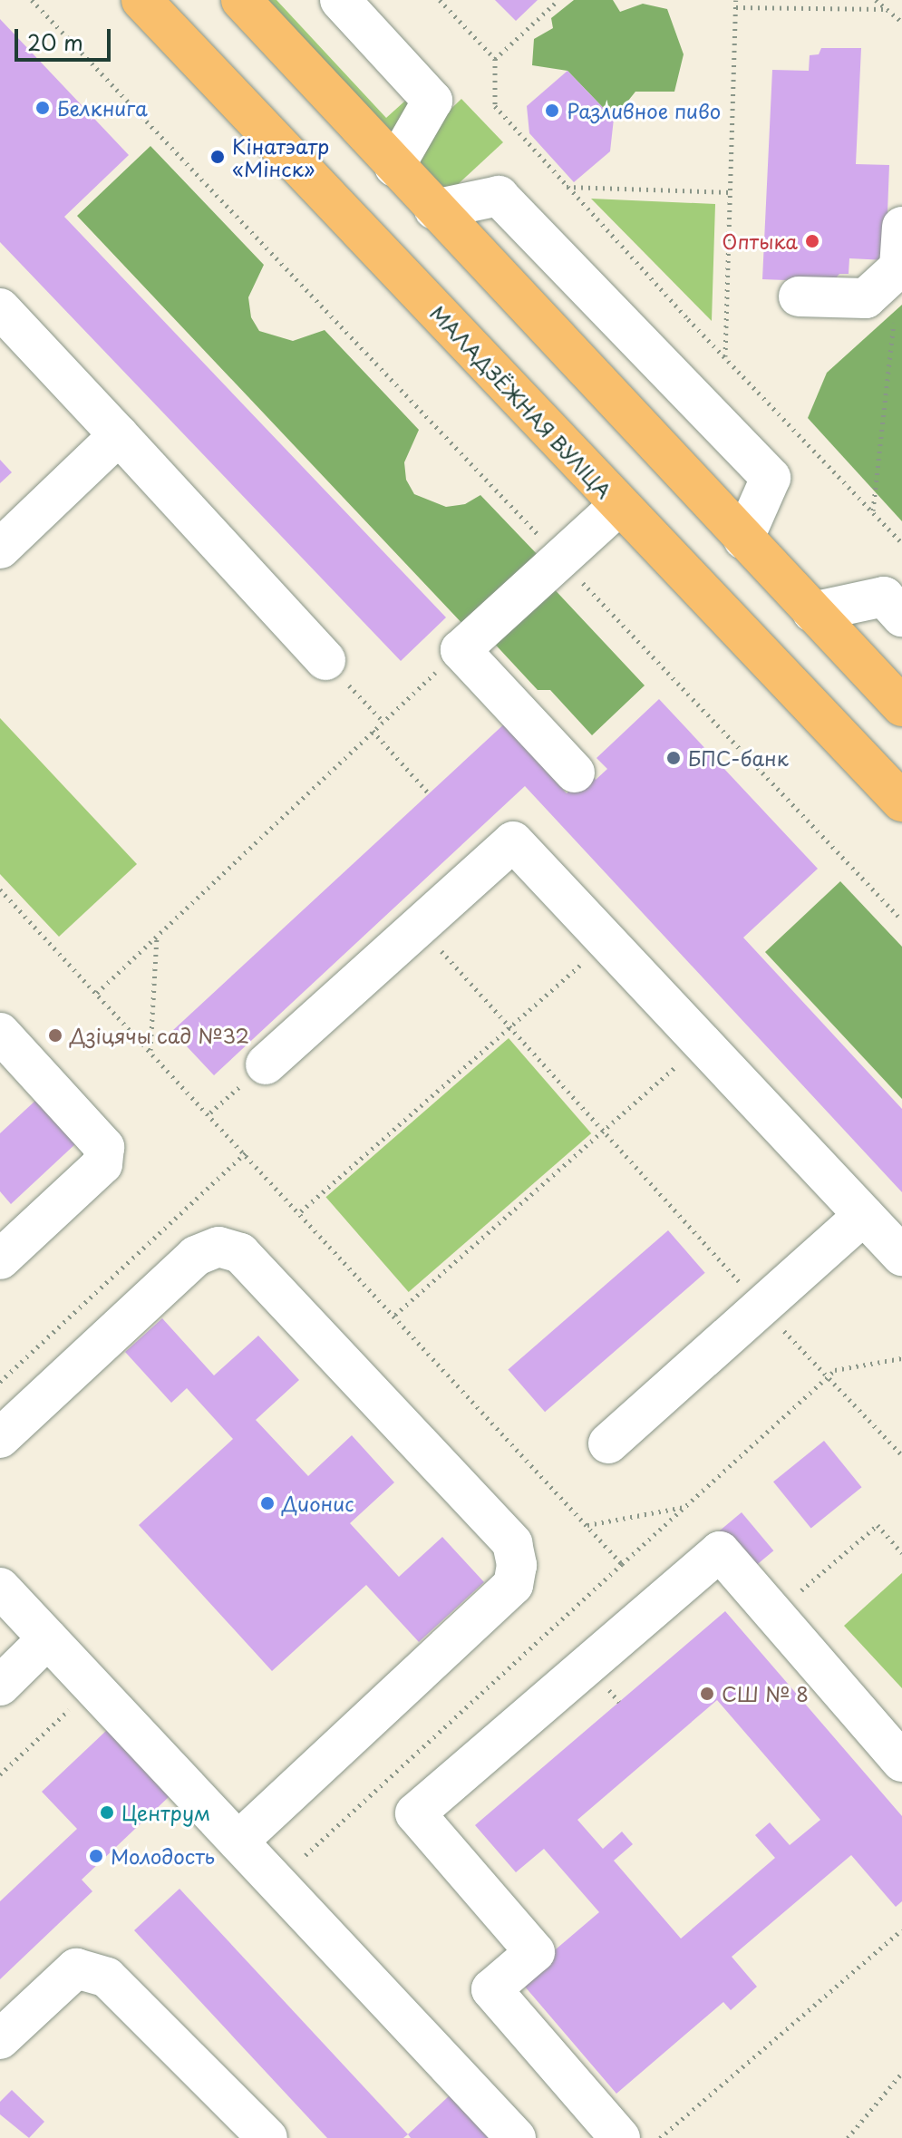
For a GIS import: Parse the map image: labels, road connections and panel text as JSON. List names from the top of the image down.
{
  "streets": {
    "main road": ["МАЛАДЗЁЖНАЯ ВУЛІЦА"]
  },
  "places": [
    "Белкнига",
    "Разливное пиво",
    "Кінатэатр «Мінск»",
    "Оптыка",
    "БПС-банк",
    "Дзіцячы сад №32",
    "Дионис",
    "СШ № 8",
    "Центрум",
    "Молодость"
  ],
  "scale_bar": "20 m"
}
